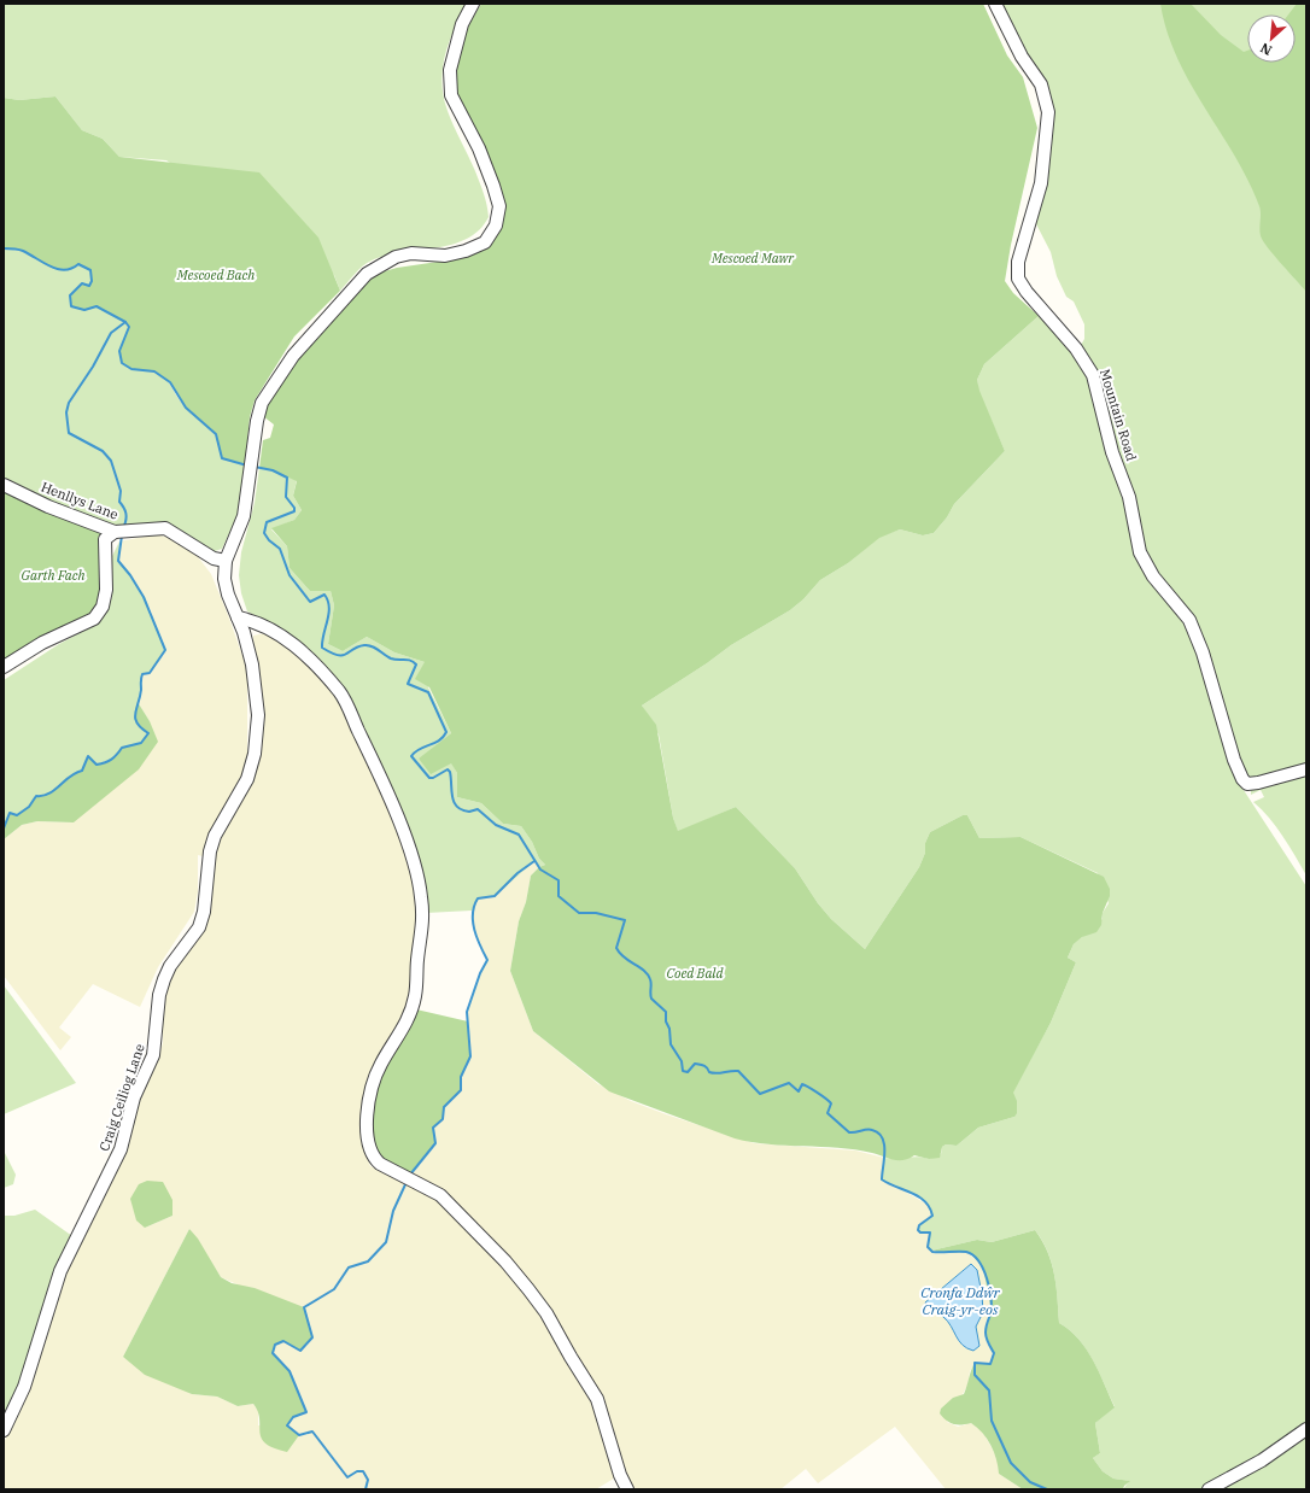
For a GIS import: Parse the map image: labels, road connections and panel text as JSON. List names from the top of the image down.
{
  "streets": {
    "street": ["Mountain Road", "Henllys Lane", "Craig Ceiliog Lane"]
  },
  "crossings": [
    ["Henllys Lane", "Craig Ceiliog Lane"]
  ],
  "water": ["Cronfa Ddŵr Craig-yr-eos"],
  "parks": [
    "Mescoed Mawr",
    "Mescoed Bach",
    "Garth Fach",
    "Coed Bald"
  ],
  "north": "bottom left"
}
